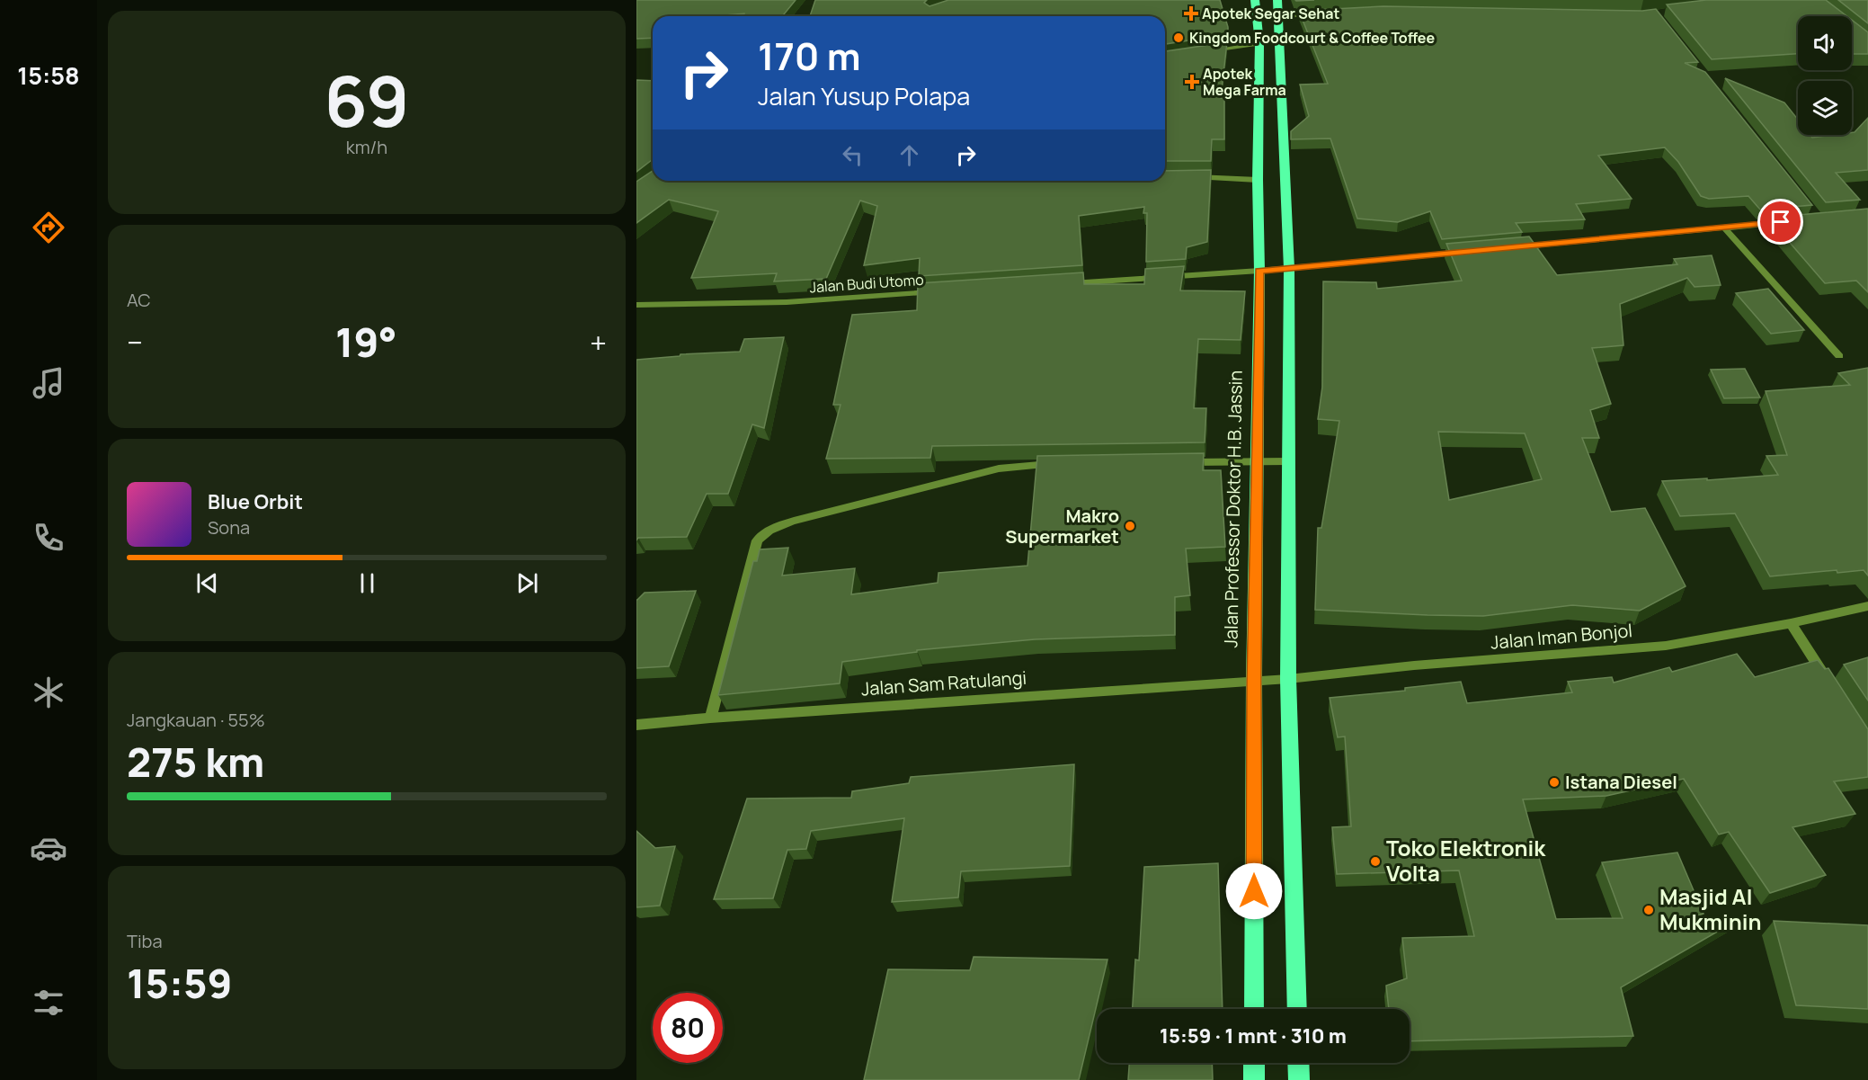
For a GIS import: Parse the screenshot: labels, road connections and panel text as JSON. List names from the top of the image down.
{
  "streets": {
    "highway": ["Jalan Professor Doktor H.B. Jassin"],
    "street": ["Jalan Budi Utomo", "Jalan Iman Bonjol", "Jalan Sam Ratulangi"]
  },
  "crossings": [
    ["Jalan Professor Doktor H.B. Jassin", "Jalan Iman Bonjol"],
    ["Jalan Professor Doktor H.B. Jassin", "Jalan Sam Ratulangi"],
    ["Jalan Iman Bonjol", "Jalan Sam Ratulangi"]
  ],
  "places": {
    "health": ["Apotek Segar Sehat", "Apotek Mega Farma"],
    "other": [
      "Kingdom Foodcourt & Coffee Toffee",
      "Makro Supermarket",
      "Istana Diesel",
      "Toko Elektronik Volta",
      "Masjid Al Mukminin"
    ]
  },
  "page": {
    "tabs": "15:58",
    "tile": [
      ["69", "km/h"],
      "AC",
      ["Jangkauan · 55%", "275 km"],
      ["Tiba", "15:59"]
    ],
    "turn": ["170 m", "Jalan Yusup Polapa"],
    "heat": ["−", "19°", "+"],
    "song": ["Blue Orbit", "Sona"],
    "limit": "80",
    "trip": "15:59 · 1 mnt · 310 m"
  }
}
